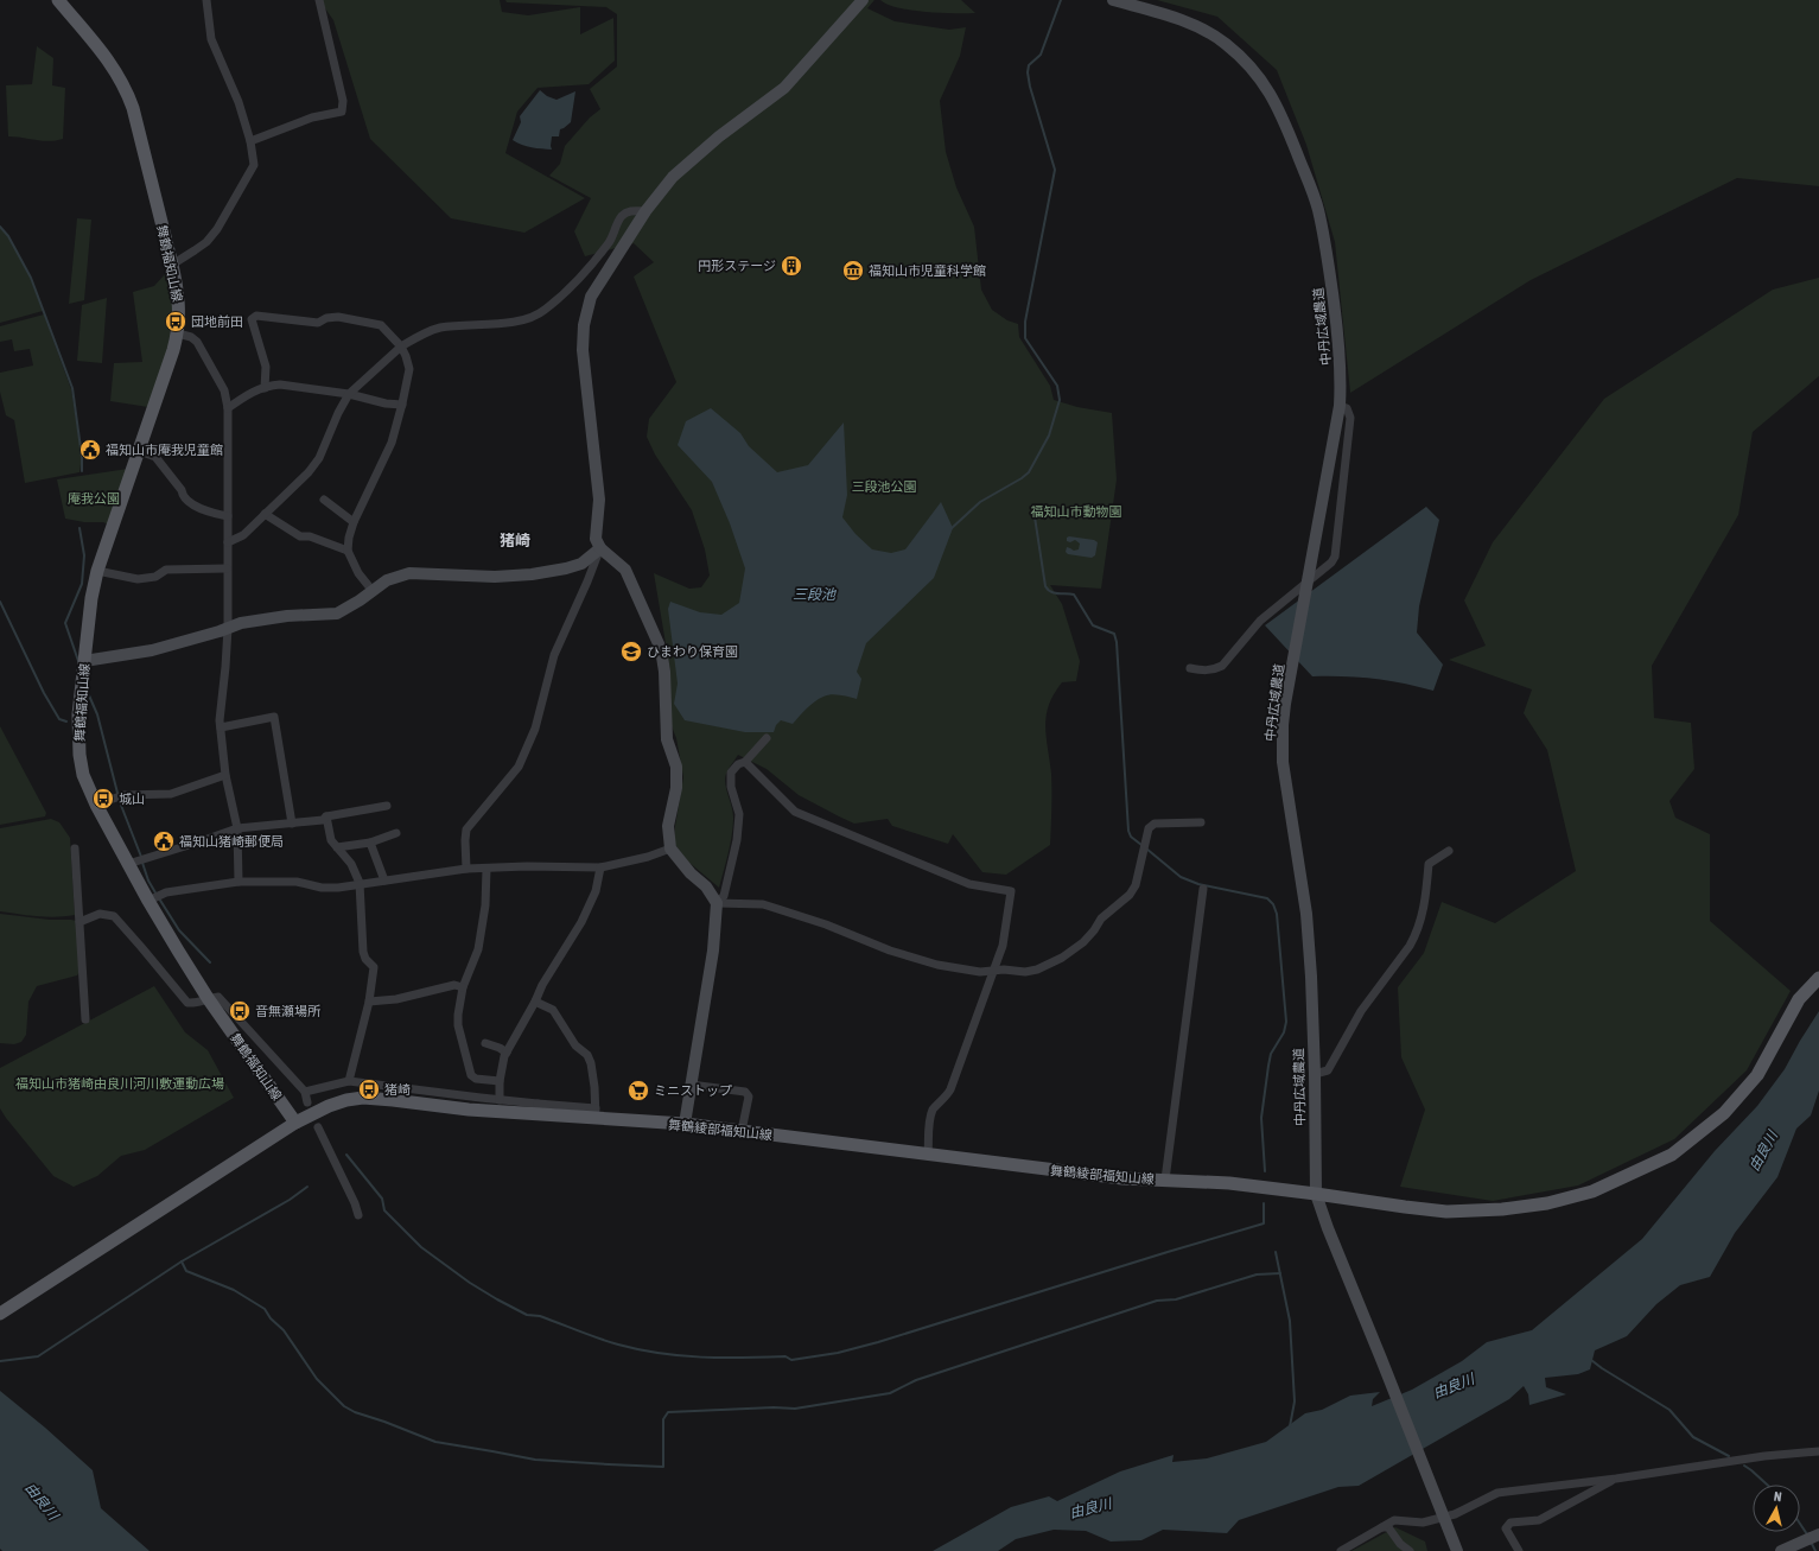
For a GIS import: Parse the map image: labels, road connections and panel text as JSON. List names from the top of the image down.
{
  "streets": {
    "main road": ["舞鶴福知山線", "舞鶴綾部福知山線"],
    "street": ["中丹広域農道"]
  },
  "crossings": [
    ["舞鶴福知山線", "舞鶴綾部福知山線"],
    ["中丹広域農道", "舞鶴綾部福知山線"]
  ],
  "districts": ["猪崎"],
  "water": ["三段池", "由良川"],
  "parks": [
    "三段池公園",
    "庵我公園",
    "福知山市動物園",
    "福知山市猪崎由良川河川敷運動広場"
  ],
  "places": {
    "building": ["円形ステージ"],
    "museum": ["福知山市児童科学館"],
    "bus stop": [
      "団地前田",
      "城山",
      "音無瀬場所",
      "猪崎"
    ],
    "public building": ["福知山市庵我児童館", "福知山猪崎郵便局"],
    "school or university": ["ひまわり保育園"],
    "supermarket": ["ミニストップ"]
  },
  "north": "top"
}
